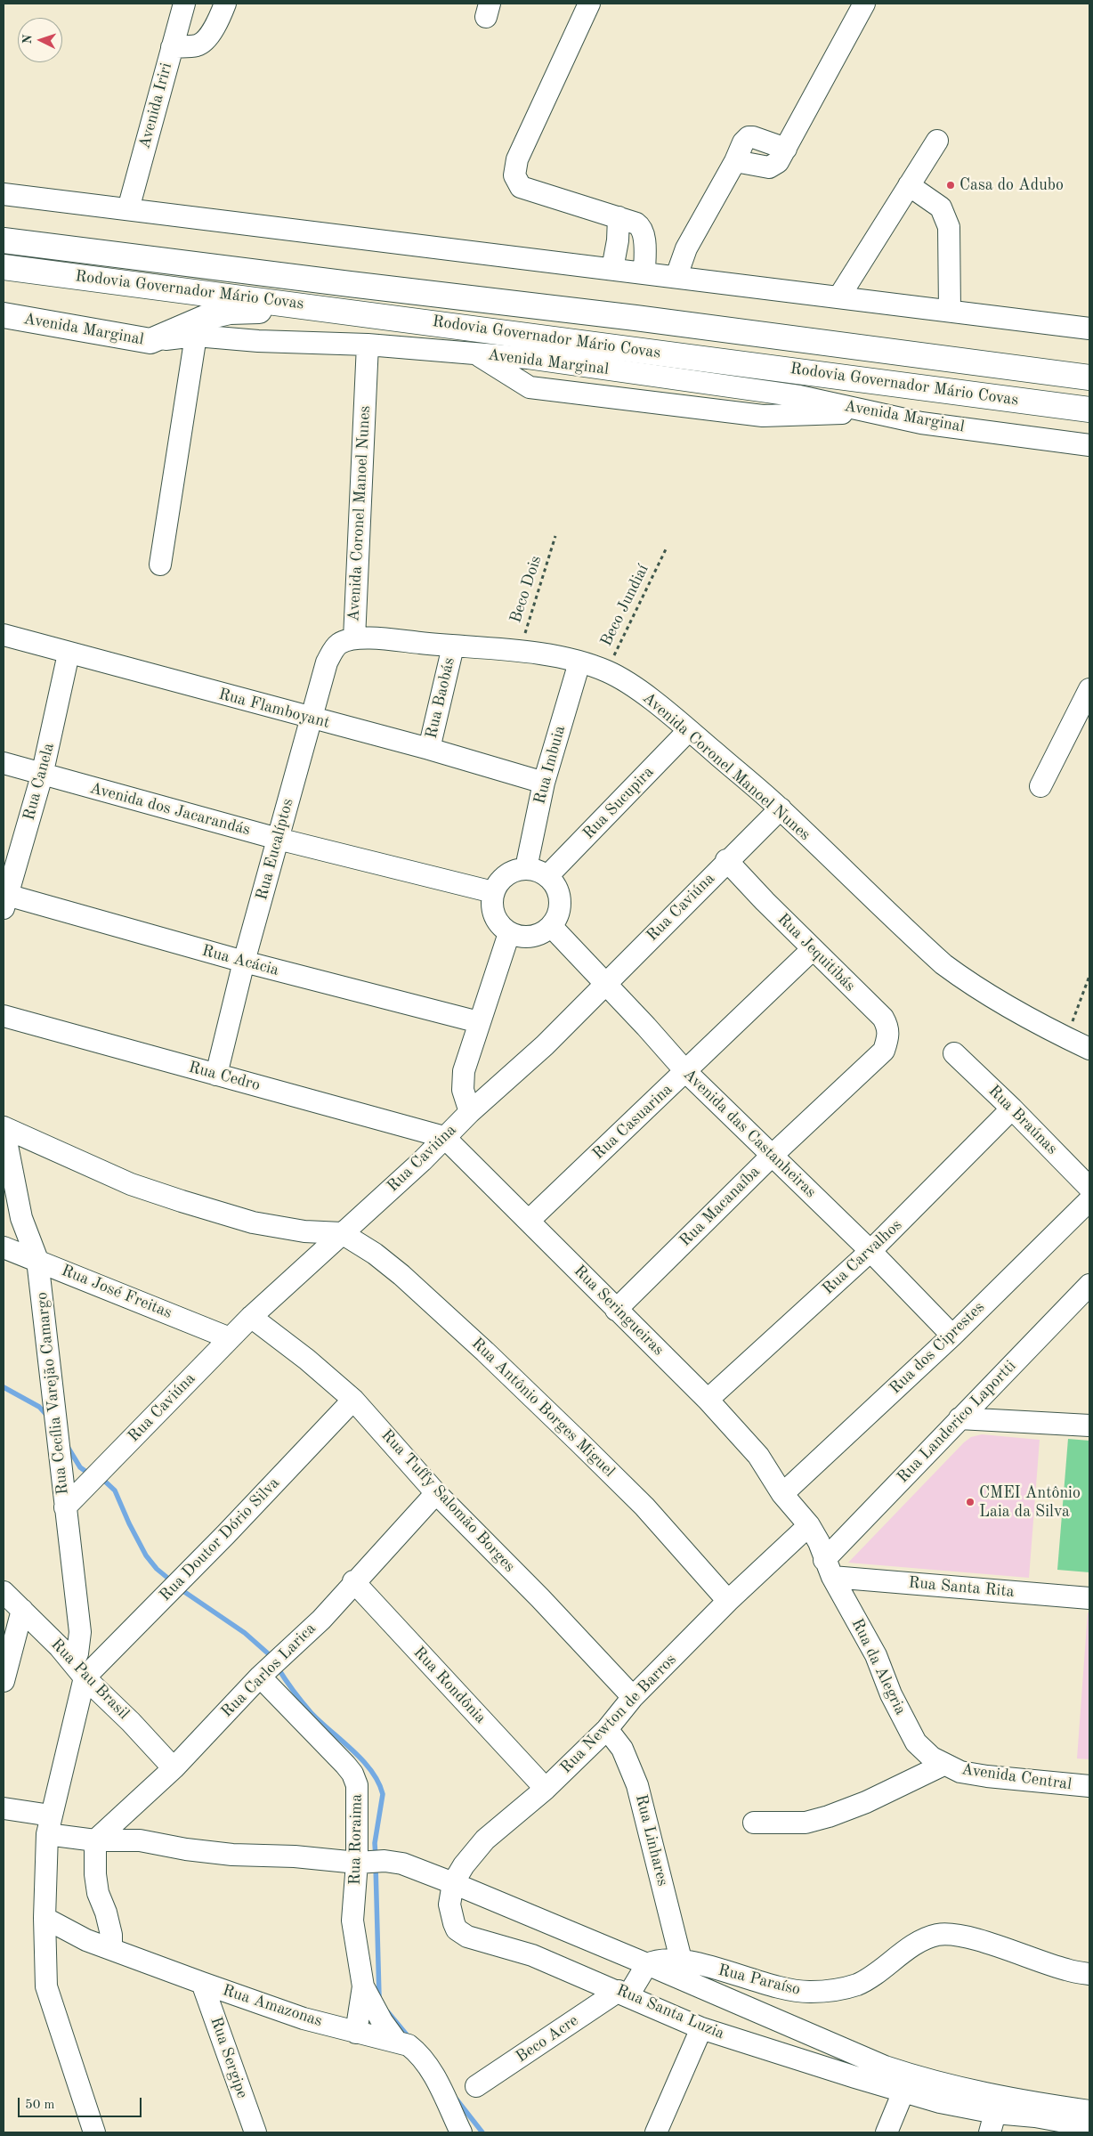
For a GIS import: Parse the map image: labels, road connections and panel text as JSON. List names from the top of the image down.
{
  "streets": {
    "main road": ["Rodovia Governador Mário Covas", "Avenida Marginal"],
    "street": [
      "Avenida Iriri",
      "Avenida Coronel Manoel Nunes",
      "Rua Baobás",
      "Rua Flamboyant",
      "Rua Imbuia",
      "Rua Canela",
      "Rua Sucupira",
      "Avenida dos Jacarandás",
      "Rua Eucalíptos",
      "Rua Caviúna",
      "Rua Jequitibás",
      "Rua Acácia",
      "Rua Cedro",
      "Rua Braúnas",
      "Rua Casuarina",
      "Avenida das Castanheiras",
      "Rua Macanaíba",
      "Rua Carvalhos",
      "Rua José Freitas",
      "Rua Seringueiras",
      "Rua dos Ciprestes",
      "Rua Cecília Varejão Camargo",
      "Rua Antônio Borges Miguel",
      "Rua Landerico Laportti",
      "Rua Tuffy Salomão Borges",
      "Rua Doutor Dório Silva",
      "Rua Santa Rita",
      "Rua da Alegria",
      "Rua Carlos Larica",
      "Rua Pau Brasil",
      "Rua Rondônia",
      "Rua Newton de Barros",
      "Avenida Central",
      "Rua Roraima",
      "Rua Linhares",
      "Rua Paraíso",
      "Rua Amazonas",
      "Rua Santa Luzia",
      "Beco Acre",
      "Rua Sergipe"
    ],
    "path": ["Beco Dois", "Beco Jundiaí"]
  },
  "crossings": [
    ["Avenida Marginal", "Avenida Coronel Manoel Nunes"],
    ["Avenida Coronel Manoel Nunes", "Beco Dois"],
    ["Avenida Coronel Manoel Nunes", "Beco Jundiaí"],
    ["Avenida Coronel Manoel Nunes", "Rua Baobás"],
    ["Avenida Coronel Manoel Nunes", "Rua Imbuia"],
    ["Avenida Coronel Manoel Nunes", "Rua Sucupira"],
    ["Avenida Coronel Manoel Nunes", "Rua Eucalíptos"],
    ["Avenida Coronel Manoel Nunes", "Rua Caviúna"],
    ["Rua Baobás", "Rua Flamboyant"],
    ["Rua Flamboyant", "Rua Imbuia"],
    ["Rua Flamboyant", "Rua Canela"],
    ["Rua Flamboyant", "Rua Eucalíptos"],
    ["Rua Imbuia", "Rua Sucupira"],
    ["Rua Imbuia", "Avenida dos Jacarandás"],
    ["Rua Imbuia", "Avenida das Castanheiras"],
    ["Rua Canela", "Avenida dos Jacarandás"],
    ["Rua Canela", "Rua Acácia"],
    ["Rua Sucupira", "Avenida dos Jacarandás"],
    ["Rua Sucupira", "Avenida das Castanheiras"],
    ["Avenida dos Jacarandás", "Rua Eucalíptos"],
    ["Avenida dos Jacarandás", "Avenida das Castanheiras"],
    ["Rua Eucalíptos", "Rua Acácia"],
    ["Rua Eucalíptos", "Rua Cedro"],
    ["Rua Caviúna", "Rua Jequitibás"],
    ["Rua Caviúna", "Rua Cedro"],
    ["Rua Caviúna", "Avenida das Castanheiras"],
    ["Rua Caviúna", "Rua José Freitas"],
    ["Rua Caviúna", "Rua Seringueiras"],
    ["Rua Caviúna", "Rua Cecília Varejão Camargo"],
    ["Rua Caviúna", "Rua Antônio Borges Miguel"],
    ["Rua Caviúna", "Rua Tuffy Salomão Borges"],
    ["Rua Jequitibás", "Rua Casuarina"],
    ["Rua Jequitibás", "Rua Macanaíba"],
    ["Rua Cedro", "Rua Seringueiras"],
    ["Rua Braúnas", "Rua Carvalhos"],
    ["Rua Casuarina", "Avenida das Castanheiras"],
    ["Rua Casuarina", "Rua Seringueiras"],
    ["Avenida das Castanheiras", "Rua Macanaíba"],
    ["Avenida das Castanheiras", "Rua Carvalhos"],
    ["Avenida das Castanheiras", "Rua dos Ciprestes"],
    ["Rua Macanaíba", "Rua Seringueiras"],
    ["Rua Carvalhos", "Rua Seringueiras"],
    ["Rua José Freitas", "Rua Cecília Varejão Camargo"],
    ["Rua Seringueiras", "Rua dos Ciprestes"],
    ["Rua Seringueiras", "Rua da Alegria"],
    ["Rua Seringueiras", "Rua Newton de Barros"],
    ["Rua Cecília Varejão Camargo", "Rua Doutor Dório Silva"],
    ["Rua Cecília Varejão Camargo", "Rua Pau Brasil"],
    ["Rua Cecília Varejão Camargo", "Rua Amazonas"],
    ["Rua Antônio Borges Miguel", "Rua Newton de Barros"],
    ["Rua Landerico Laportti", "Rua Santa Rita"],
    ["Rua Landerico Laportti", "Rua da Alegria"],
    ["Rua Tuffy Salomão Borges", "Rua Doutor Dório Silva"],
    ["Rua Tuffy Salomão Borges", "Rua Carlos Larica"],
    ["Rua Tuffy Salomão Borges", "Rua Newton de Barros"],
    ["Rua Doutor Dório Silva", "Rua Pau Brasil"],
    ["Rua Santa Rita", "Rua da Alegria"],
    ["Rua da Alegria", "Rua Newton de Barros"],
    ["Rua da Alegria", "Avenida Central"],
    ["Rua Carlos Larica", "Rua Pau Brasil"],
    ["Rua Carlos Larica", "Rua Rondônia"],
    ["Rua Carlos Larica", "Rua Roraima"],
    ["Rua Rondônia", "Rua Newton de Barros"],
    ["Rua Newton de Barros", "Rua Linhares"],
    ["Rua Newton de Barros", "Rua Santa Luzia"],
    ["Rua Roraima", "Rua Amazonas"],
    ["Rua Linhares", "Rua Paraíso"],
    ["Rua Amazonas", "Rua Sergipe"],
    ["Rua Santa Luzia", "Beco Acre"]
  ],
  "places": ["Casa do Adubo", "CMEI Antônio Laia da Silva"],
  "scale_bar": "50 m",
  "north": "left"
}
